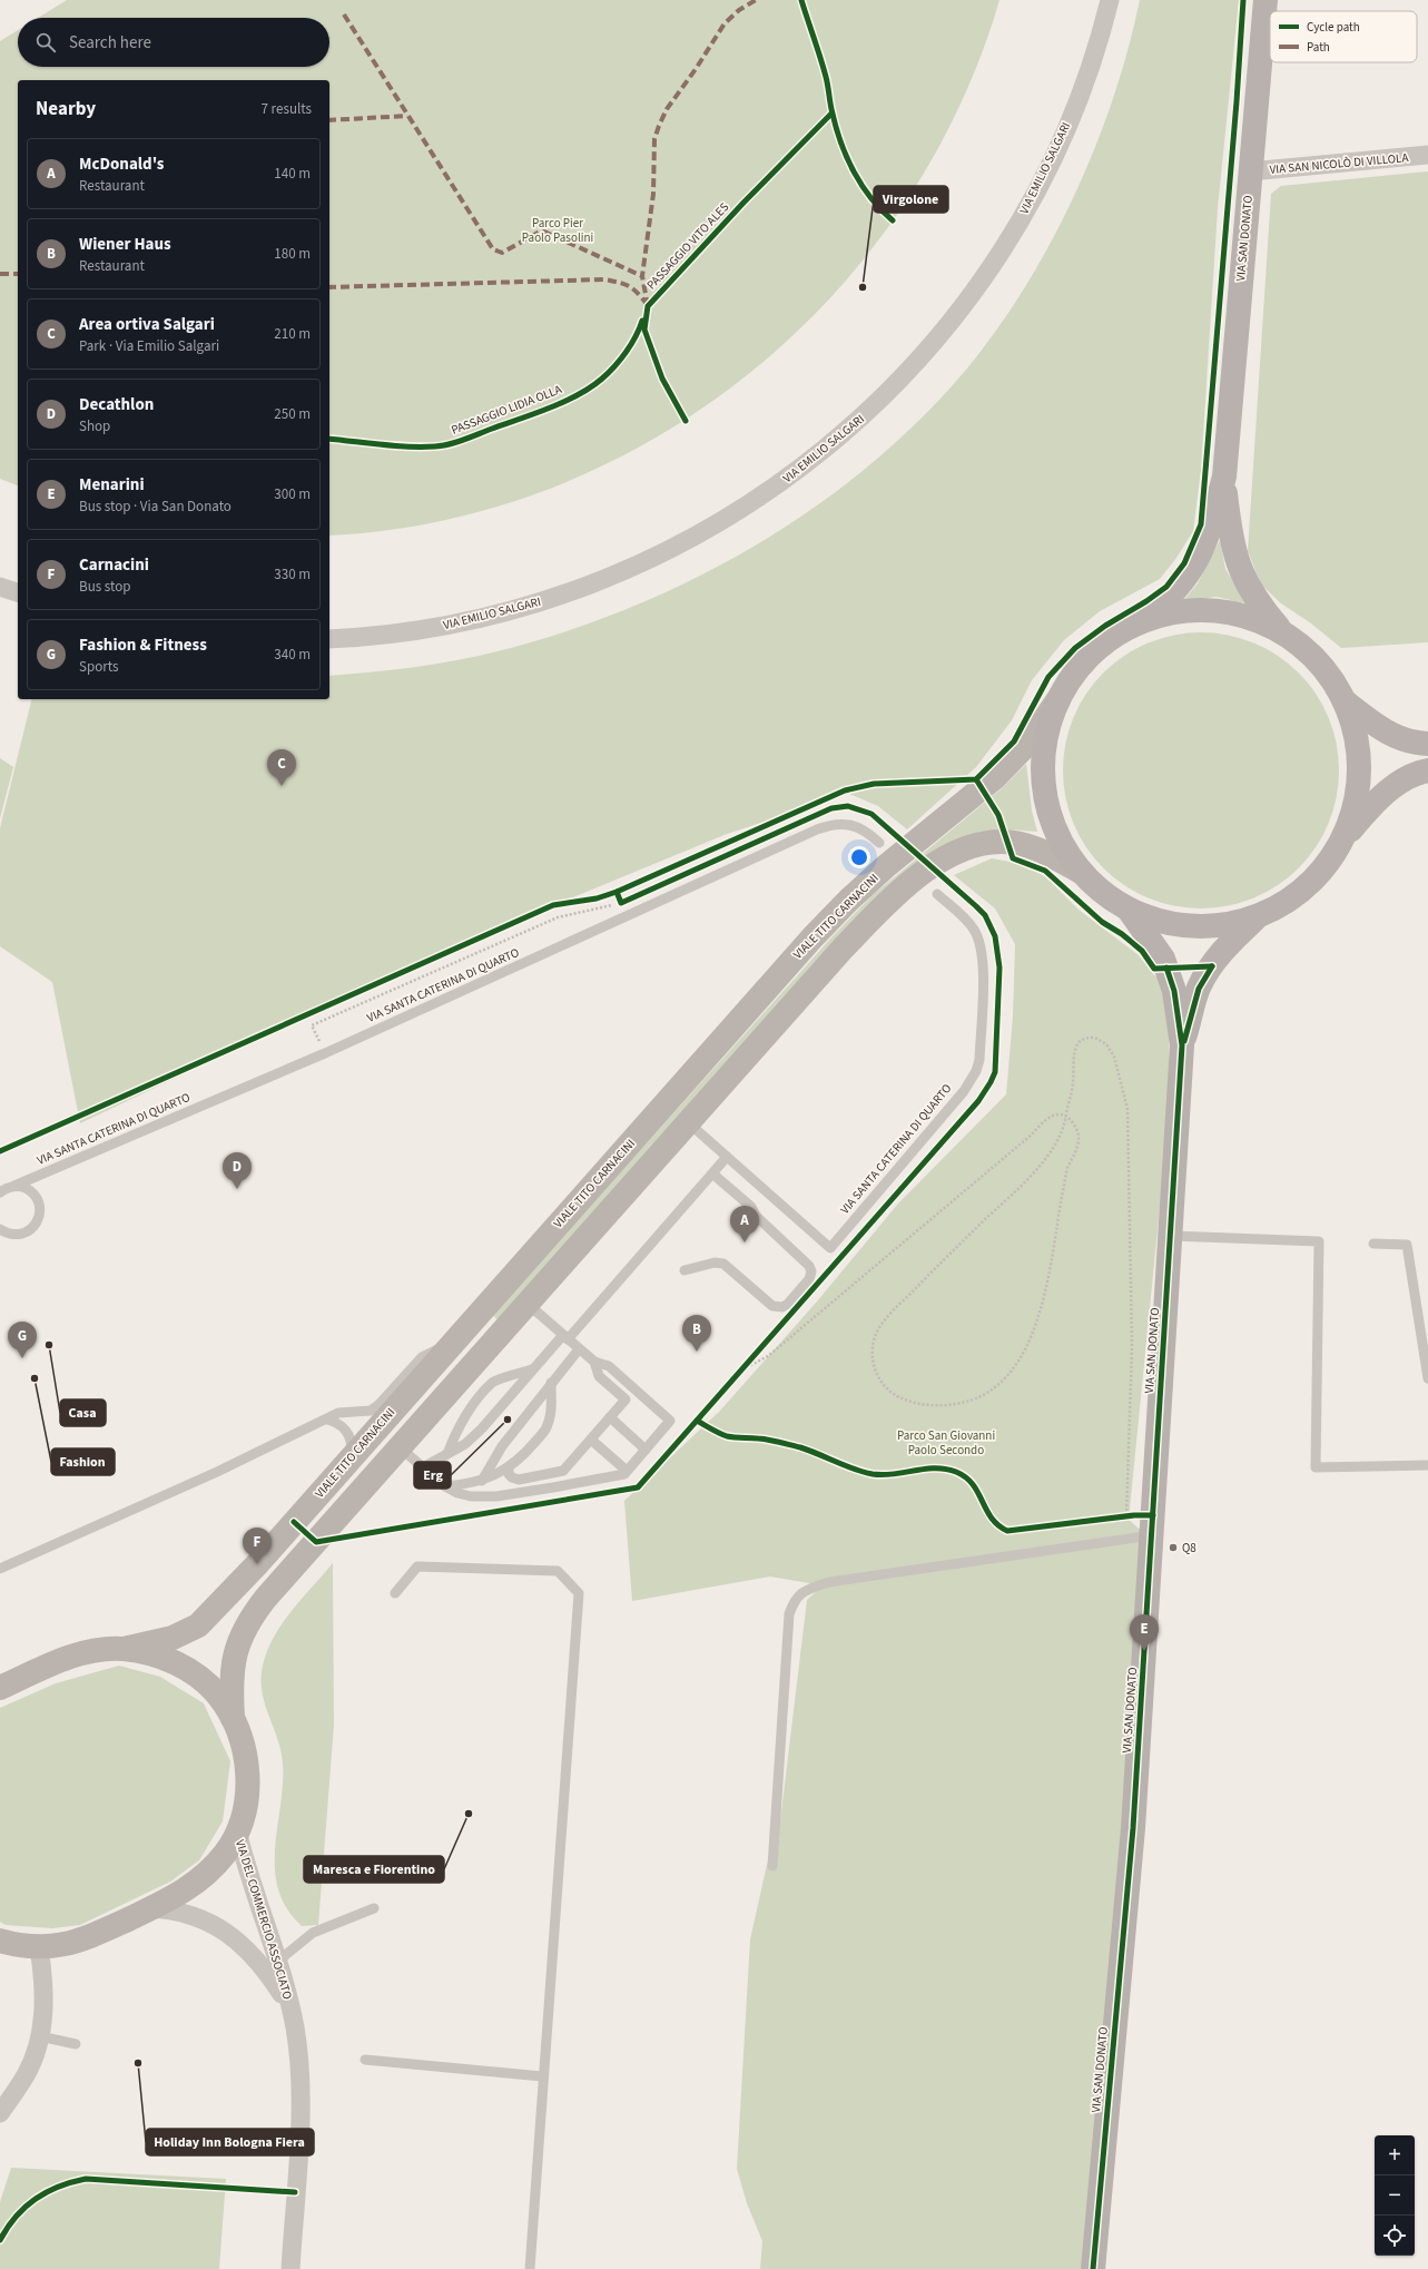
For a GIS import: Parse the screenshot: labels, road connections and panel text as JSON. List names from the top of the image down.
{
  "streets": {
    "main road": ["VIA SAN DONATO", "VIALE TITO CARNACINI"],
    "street": ["VIA SAN NICOLÒ DI VILLOLA", "VIA EMILIO SALGARI", "VIA DEL COMMERCIO ASSOCIATO"],
    "lane": ["VIA SANTA CATERINA DI QUARTO"],
    "cycle path": ["PASSAGGIO VITO ALES", "PASSAGGIO LIDIA OLLA"]
  },
  "crossings": [
    ["VIA SAN NICOLÒ DI VILLOLA", "VIA SAN DONATO"]
  ],
  "parks": ["Parco Pier Paolo Pasolini", "Parco San Giovanni Paolo Secondo"],
  "places": [
    "Virgolone",
    "Casa",
    "Fashion",
    "Erg",
    "Q8",
    "Maresca e Fiorentino",
    "Holiday Inn Bologna Fiera"
  ],
  "legend": ["Cycle path", "Path"],
  "page": {
    "search": "Search here",
    "heading": ["Nearby", "7 results"],
    "list": [
      {
        "mark": "A",
        "name": "McDonald's",
        "note": "Restaurant",
        "value": "140 m"
      },
      {
        "mark": "B",
        "name": "Wiener Haus",
        "note": "Restaurant",
        "value": "180 m"
      },
      {
        "mark": "C",
        "name": "Area ortiva Salgari",
        "note": "Park · Via Emilio Salgari",
        "value": "210 m"
      },
      {
        "mark": "D",
        "name": "Decathlon",
        "note": "Shop",
        "value": "250 m"
      },
      {
        "mark": "E",
        "name": "Menarini",
        "note": "Bus stop · Via San Donato",
        "value": "300 m"
      },
      {
        "mark": "F",
        "name": "Carnacini",
        "note": "Bus stop",
        "value": "330 m"
      },
      {
        "mark": "G",
        "name": "Fashion & Fitness",
        "note": "Sports",
        "value": "340 m"
      }
    ],
    "pins": [
      "C",
      "D",
      "A",
      "B",
      "G",
      "F",
      "E"
    ],
    "map_buttons": ["+", "−"]
  }
}
